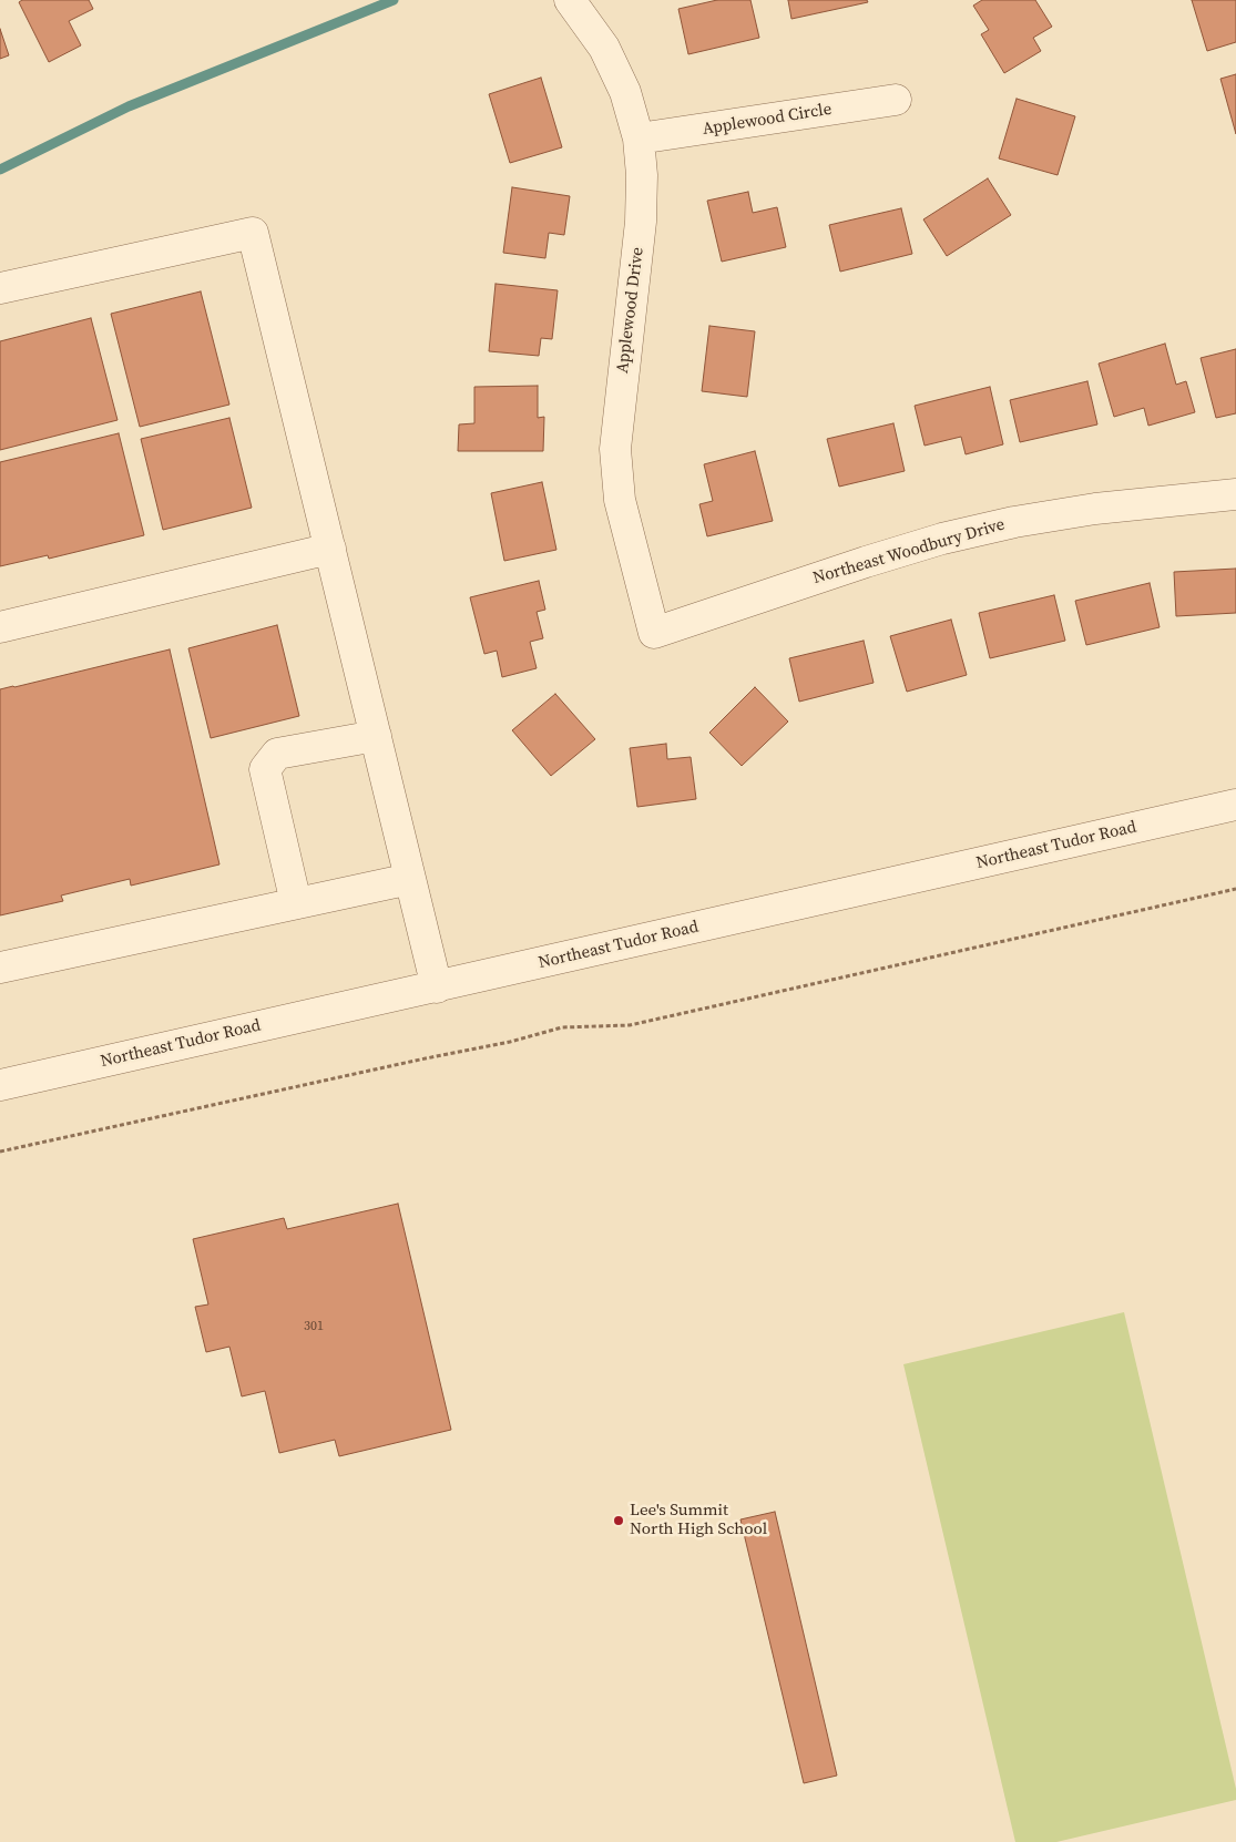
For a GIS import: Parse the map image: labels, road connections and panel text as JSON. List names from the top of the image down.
{
  "streets": {
    "street": [
      "Applewood Circle",
      "Applewood Drive",
      "Northeast Woodbury Drive",
      "Northeast Tudor Road"
    ]
  },
  "crossings": [
    ["Applewood Circle", "Applewood Drive"],
    ["Applewood Drive", "Northeast Woodbury Drive"]
  ],
  "places": ["Lee's Summit North High School"],
  "house_numbers": ["301"]
}
